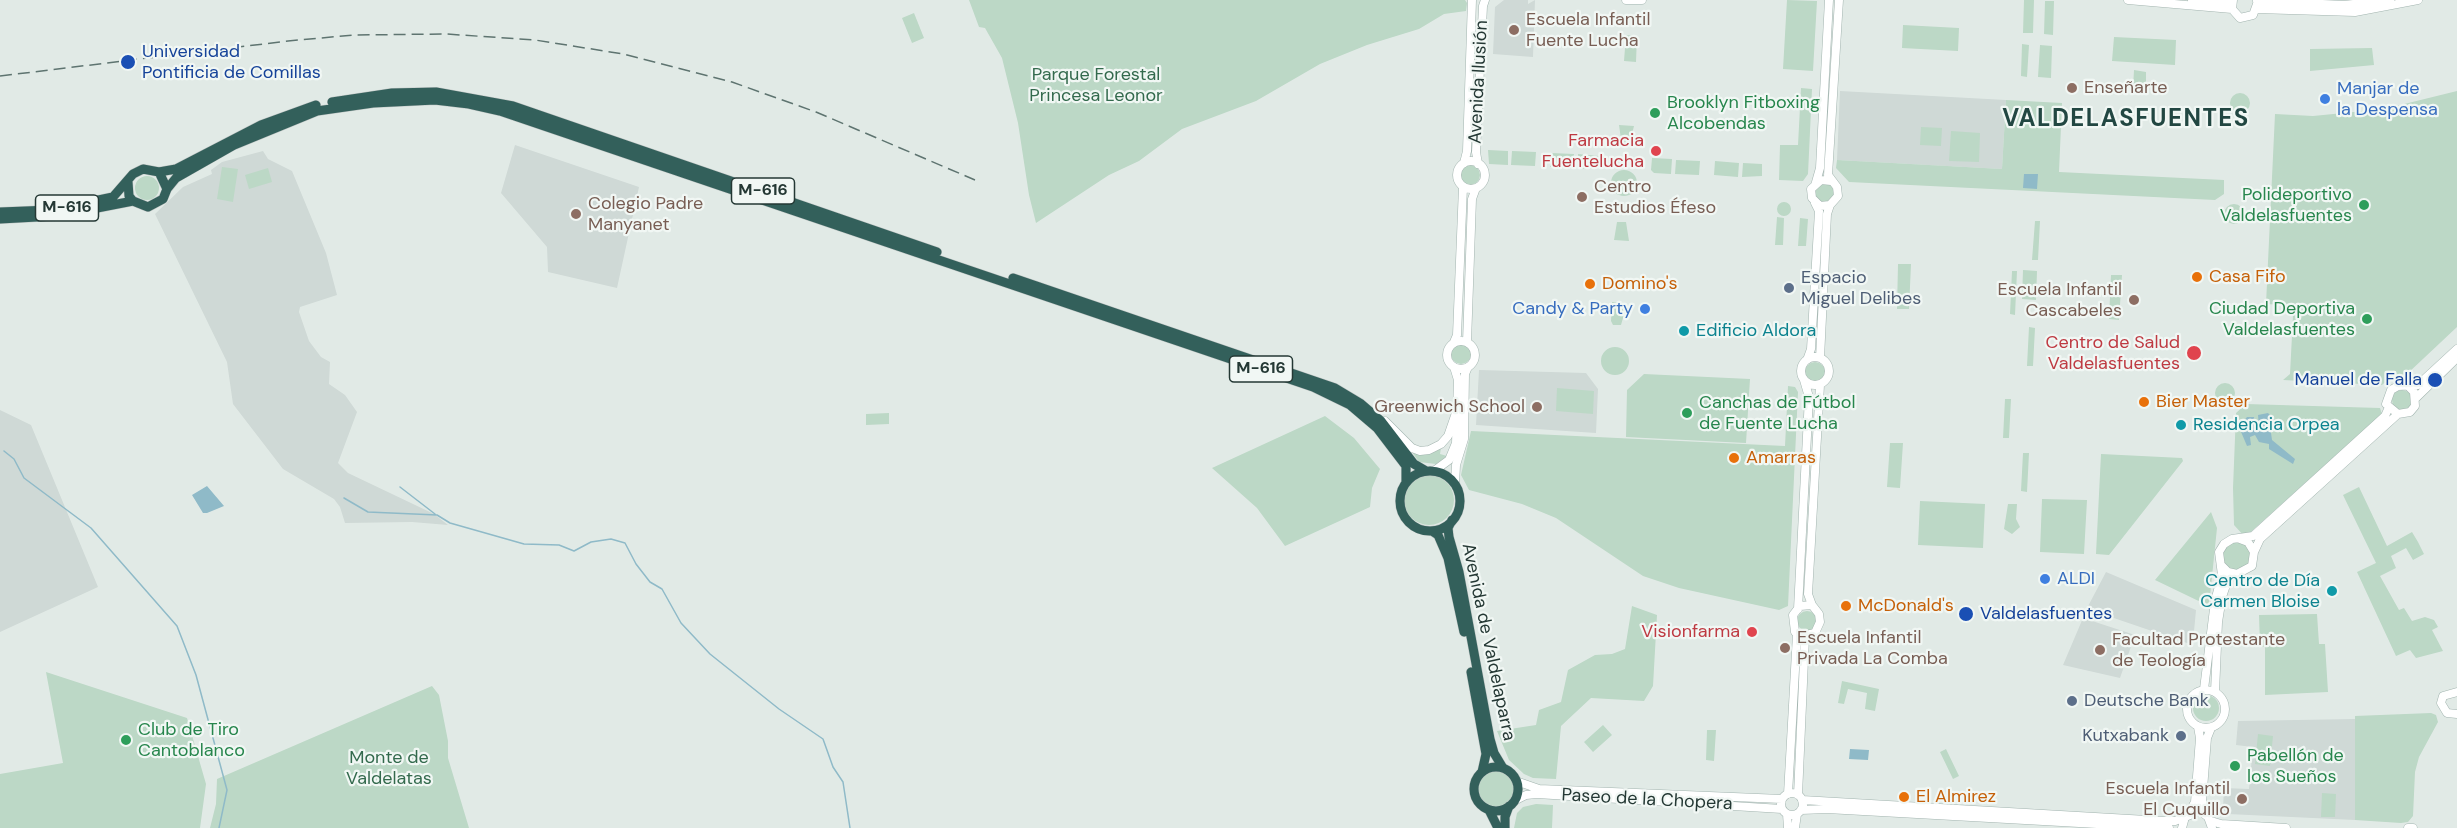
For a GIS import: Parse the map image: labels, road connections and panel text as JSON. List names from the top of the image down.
{
  "streets": {
    "highway": ["M-616", "Avenida de Valdelaparra"],
    "main road": ["Avenida Ilusión", "Paseo de la Chopera"]
  },
  "crossings": [
    ["M-616", "Avenida de Valdelaparra"],
    ["Avenida de Valdelaparra", "Paseo de la Chopera"]
  ],
  "districts": ["VALDELASFUENTES"],
  "parks": ["Parque Forestal Princesa Leonor", "Monte de Valdelatas"],
  "places": [
    "Escuela Infantil Fuente Lucha",
    "Universidad Pontificia de Comillas",
    "Enseñarte",
    "Manjar de la Despensa",
    "Brooklyn Fitboxing Alcobendas",
    "Farmacia Fuentelucha",
    "Centro Estudios Éfeso",
    "Polideportivo Valdelasfuentes",
    "Colegio Padre Manyanet",
    "Casa Fifo",
    "Domino's",
    "Espacio Miguel Delibes",
    "Escuela Infantil Cascabeles",
    "Candy & Party",
    "Ciudad Deportiva Valdelasfuentes",
    "Edificio Aldora",
    "Centro de Salud Valdelasfuentes",
    "Manuel de Falla",
    "Bier Master",
    "Greenwich School",
    "Canchas de Fútbol de Fuente Lucha",
    "Residencia Orpea",
    "Amarras",
    "ALDI",
    "Centro de Día Carmen Bloise",
    "McDonald's",
    "Valdelasfuentes",
    "Visionfarma",
    "Escuela Infantil Privada La Comba",
    "Facultad Protestante de Teología",
    "Deutsche Bank",
    "Kutxabank",
    "Club de Tiro Cantoblanco",
    "Pabellón de los Sueños",
    "El Almirez",
    "Escuela Infantil El Cuquillo"
  ]
}
